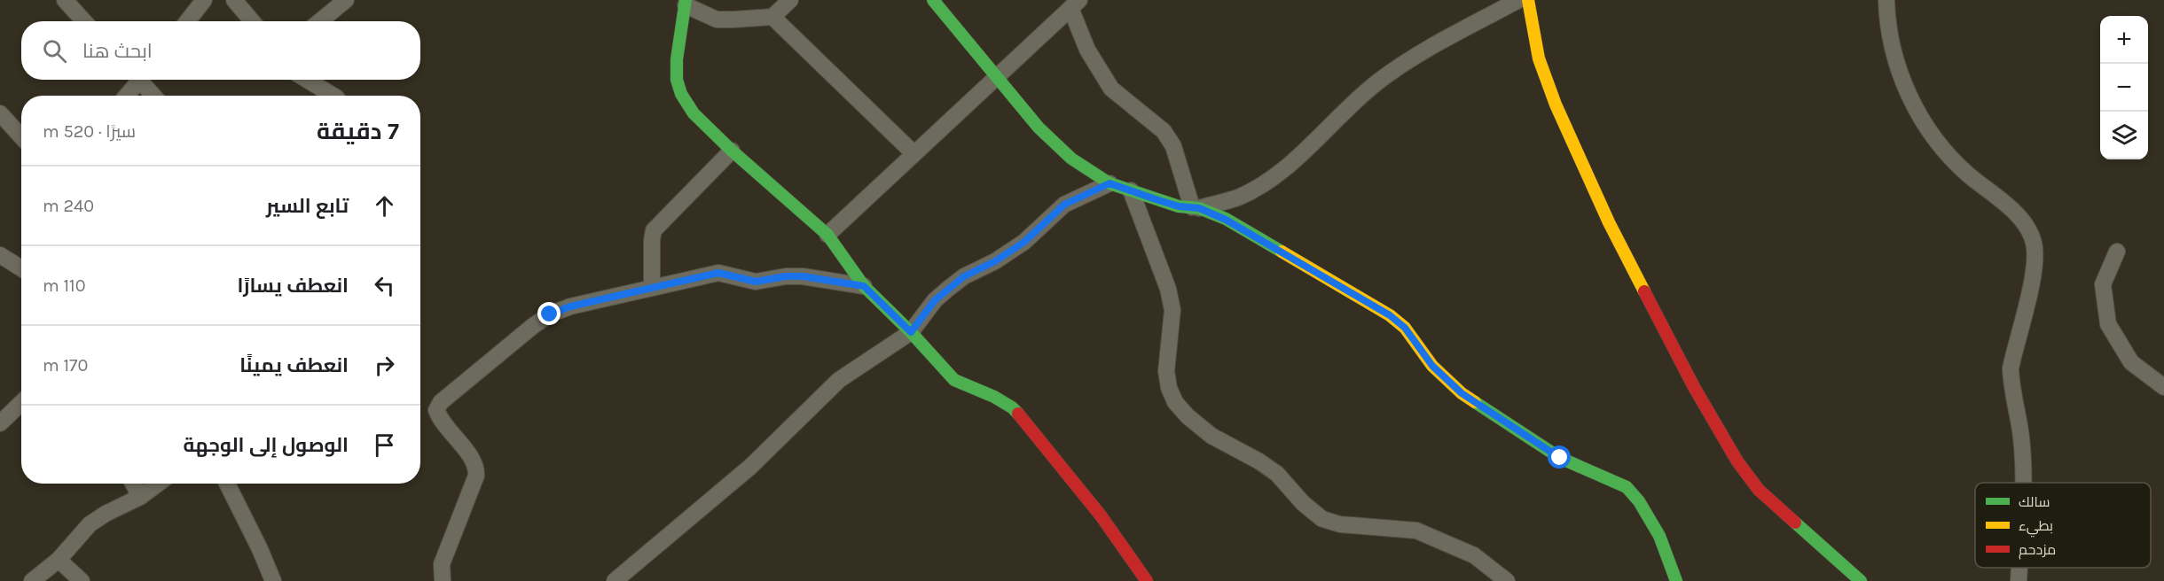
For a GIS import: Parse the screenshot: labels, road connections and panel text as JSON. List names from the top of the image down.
{
  "legend": ["سالك", "بطيء", "مزدحم"],
  "page": {
    "map_buttons": ["+", "−"],
    "search": "ابحث هنا",
    "heading": ["7 دقيقة", "سيرًا · 520 m"],
    "list": [
      ["تابع السير", "240 m"],
      ["انعطف يسارًا", "110 m"],
      ["انعطف يمينًا", "170 m"],
      "الوصول إلى الوجهة"
    ]
  }
}
